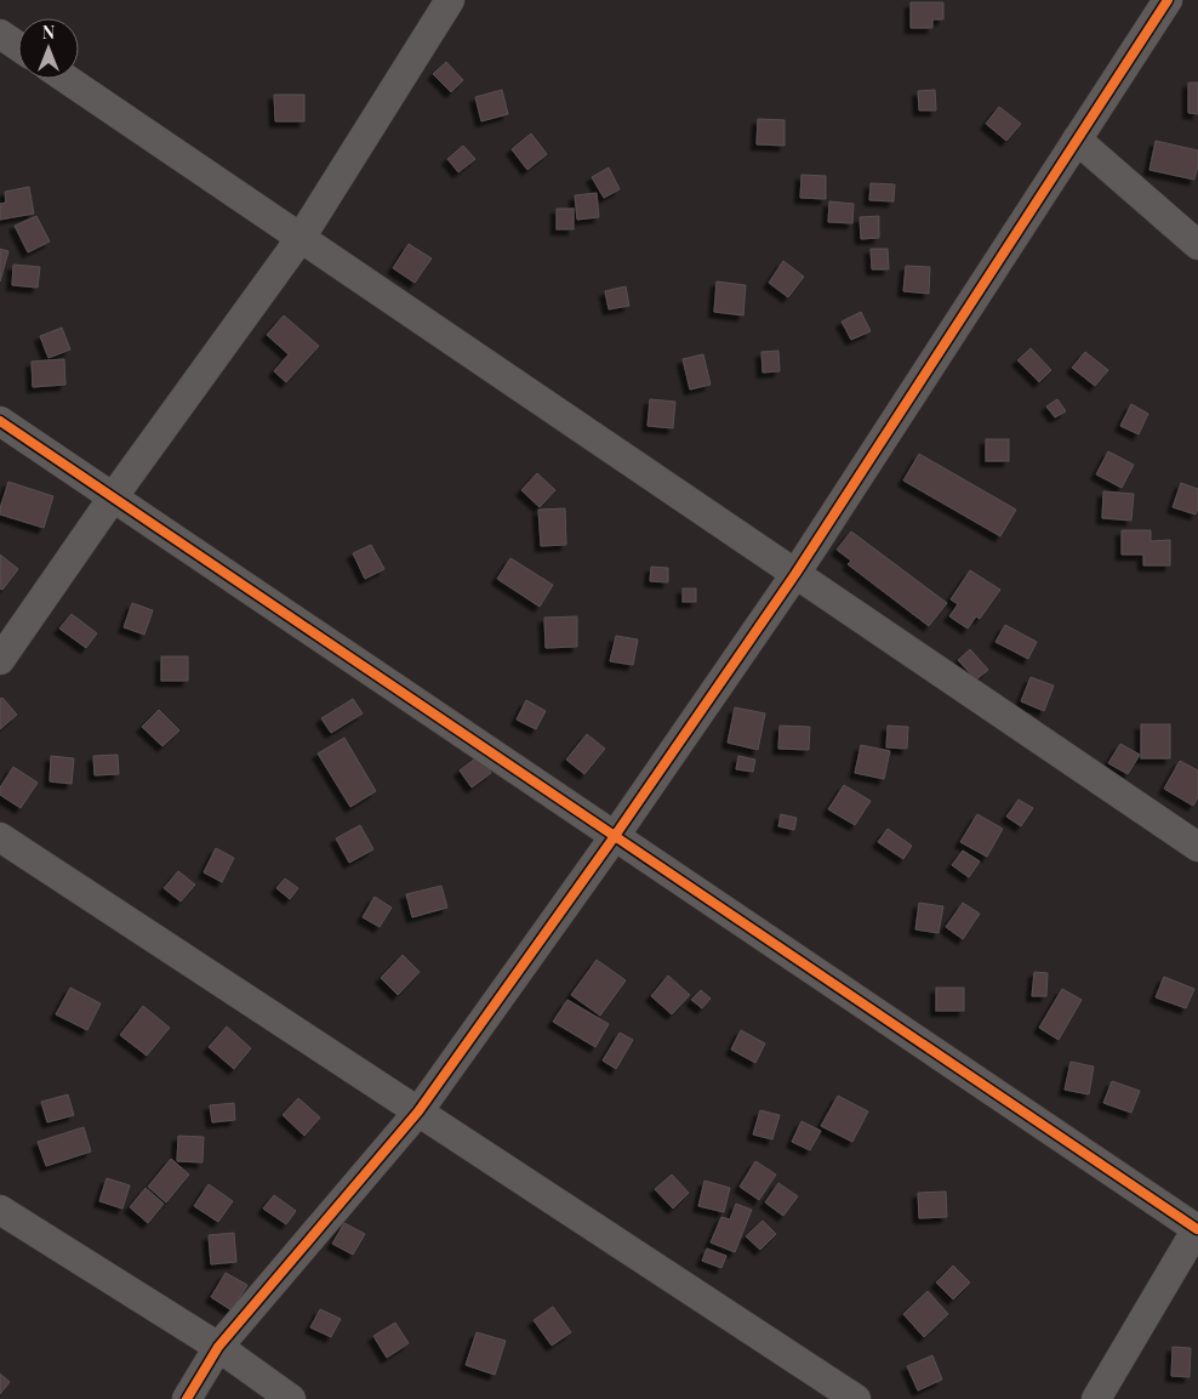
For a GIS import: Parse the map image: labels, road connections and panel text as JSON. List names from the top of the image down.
{
  "north": "top"
}
